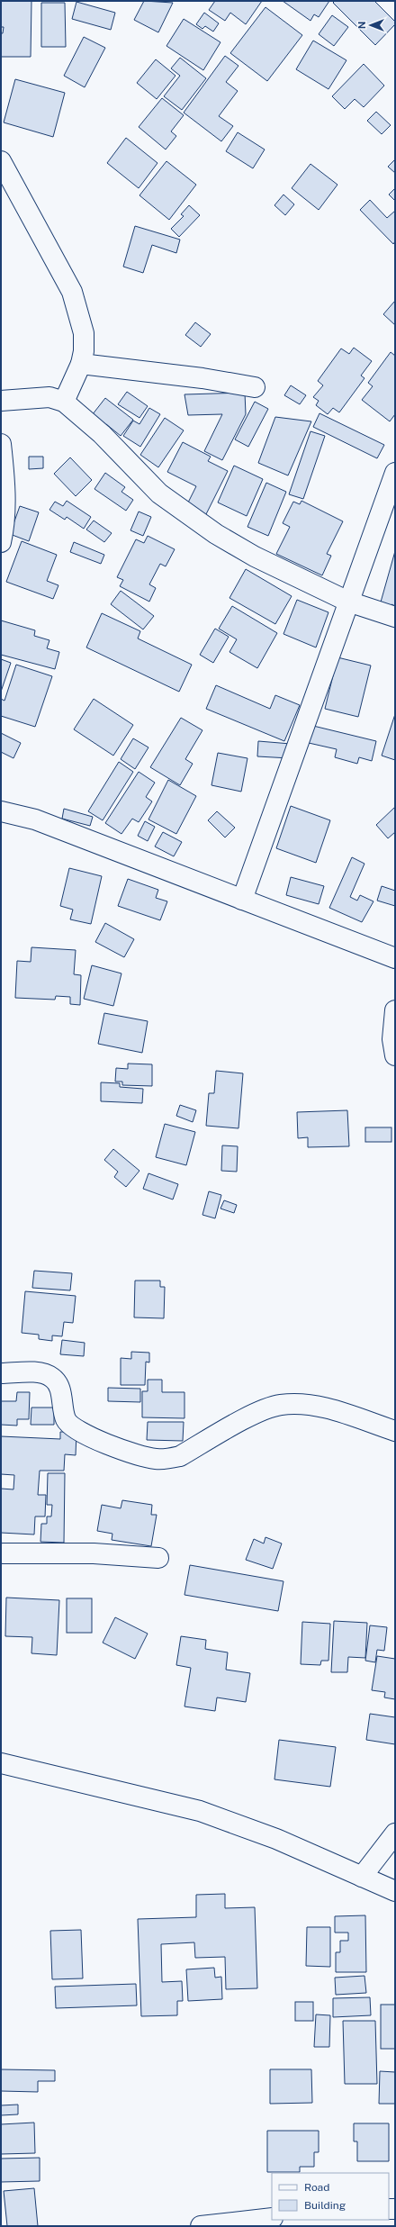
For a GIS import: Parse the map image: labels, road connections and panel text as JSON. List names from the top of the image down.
{
  "legend": ["Road", "Building"],
  "north": "left"
}
